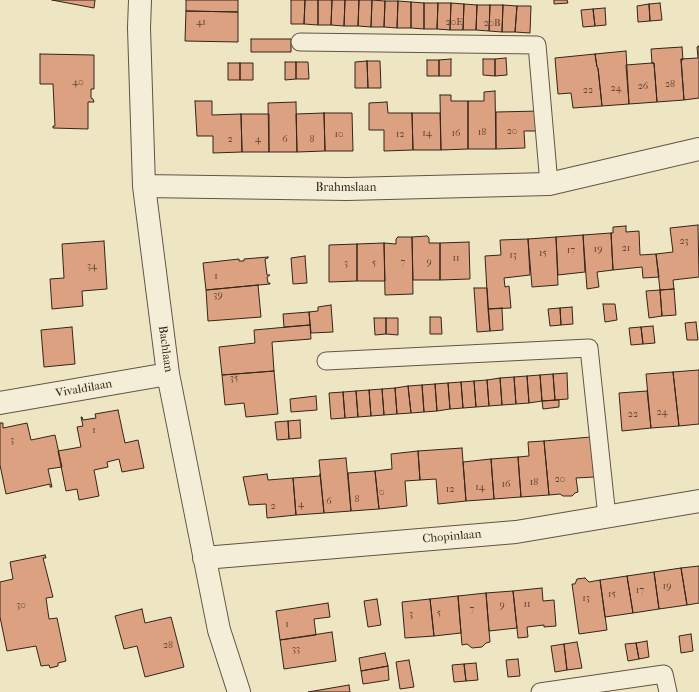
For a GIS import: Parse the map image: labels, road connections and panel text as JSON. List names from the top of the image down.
{
  "streets": {
    "street": [
      "Brahmslaan",
      "Bachlaan",
      "Vivaldilaan",
      "Chopinlaan"
    ]
  },
  "crossings": [
    ["Brahmslaan", "Bachlaan"],
    ["Bachlaan", "Vivaldilaan"],
    ["Bachlaan", "Chopinlaan"]
  ],
  "house_numbers": [
    "41",
    "20E",
    "20B",
    "40",
    "28",
    "26",
    "24",
    "22",
    "20",
    "18",
    "14",
    "16",
    "10",
    "12",
    "2",
    "4",
    "6",
    "8",
    "23",
    "21",
    "19",
    "17",
    "15",
    "13",
    "11",
    "7",
    "9",
    "3",
    "5",
    "34",
    "1",
    "39",
    "35",
    "24",
    "22",
    "1",
    "3",
    "20",
    "18",
    "16",
    "14",
    "12",
    "10",
    "8",
    "6",
    "4",
    "2",
    "19",
    "17",
    "15",
    "13",
    "11",
    "30",
    "9",
    "7",
    "5",
    "3",
    "1",
    "28",
    "33"
  ]
}
